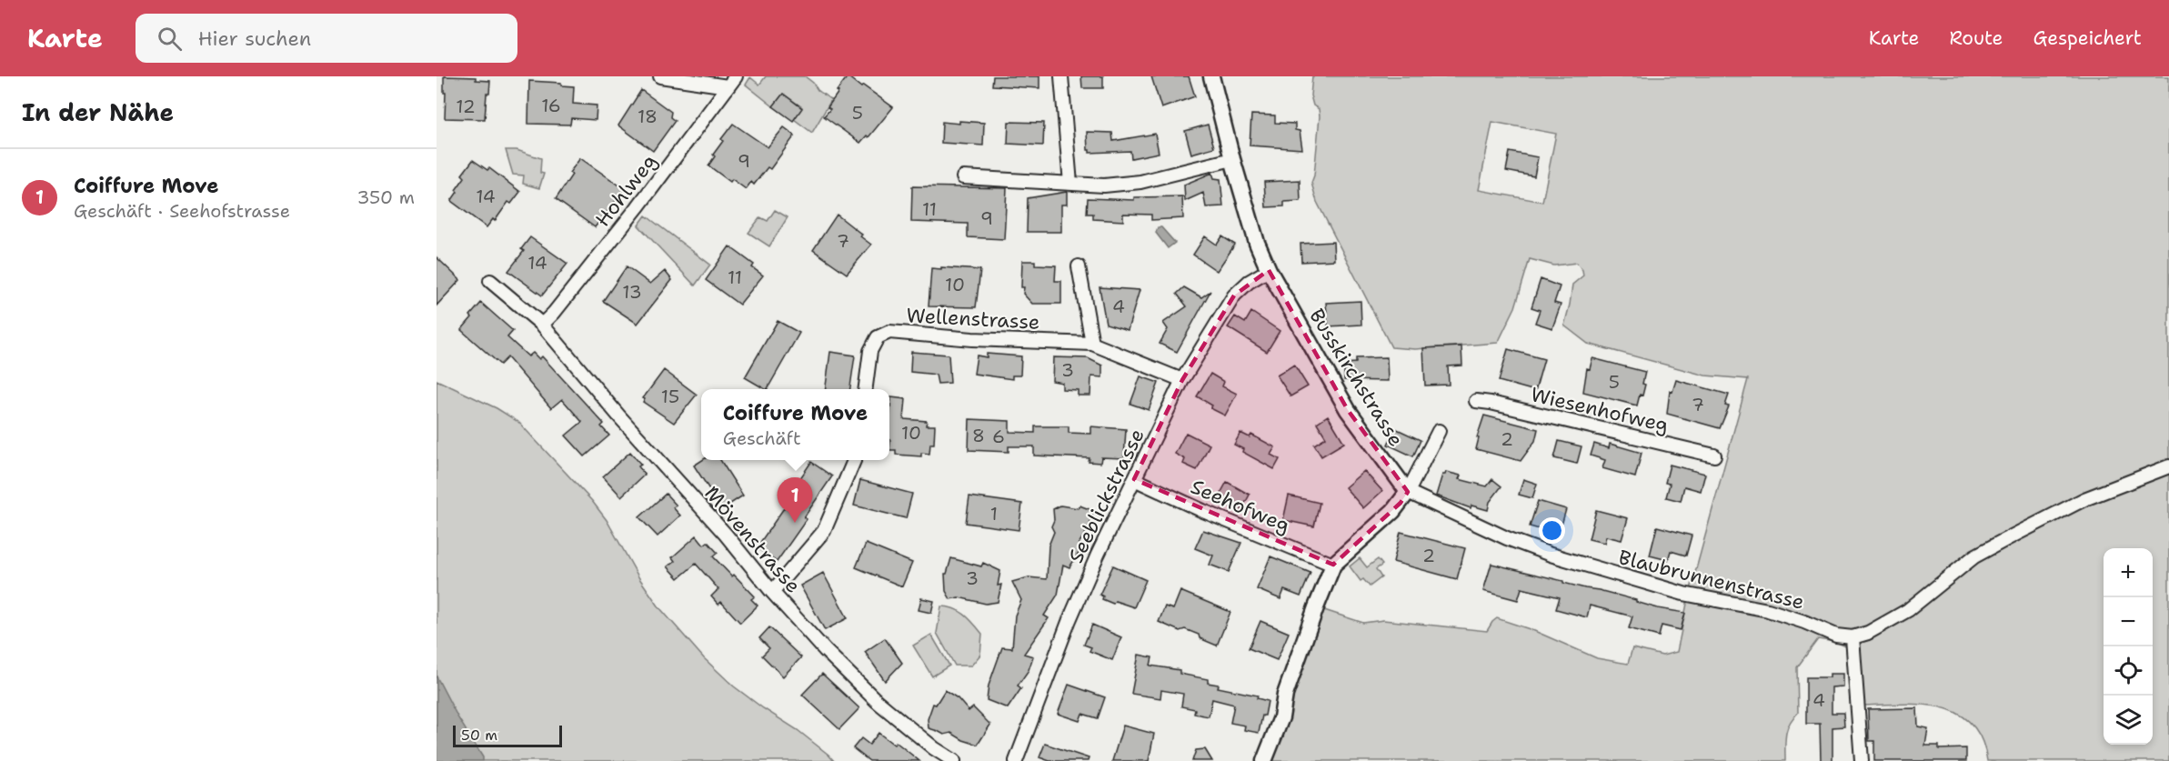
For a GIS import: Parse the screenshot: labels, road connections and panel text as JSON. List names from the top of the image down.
{
  "streets": {
    "street": [
      "Hohlweg",
      "Wellenstrasse",
      "Busskirchstrasse",
      "Wiesenhofweg",
      "Seeblickstrasse",
      "Seehofweg",
      "Mövenstrasse",
      "Blaubrunnenstrasse"
    ]
  },
  "crossings": [
    ["Hohlweg", "Mövenstrasse"],
    ["Wellenstrasse", "Seeblickstrasse"],
    ["Busskirchstrasse", "Seeblickstrasse"],
    ["Busskirchstrasse", "Blaubrunnenstrasse"],
    ["Seeblickstrasse", "Seehofweg"]
  ],
  "house_numbers": [
    "16",
    "12",
    "5",
    "18",
    "9",
    "14",
    "11",
    "9",
    "7",
    "14",
    "11",
    "10",
    "13",
    "4",
    "3",
    "5",
    "15",
    "7",
    "10",
    "8",
    "6",
    "2",
    "1",
    "2",
    "3",
    "4"
  ],
  "scale_bar": "50 m",
  "page": {
    "header": "Karte",
    "search": "Hier suchen",
    "nav": ["Karte", "Route", "Gespeichert"],
    "heading": "In der Nähe",
    "list": [
      {
        "mark": "1",
        "name": "Coiffure Move",
        "note": "Geschäft · Seehofstrasse",
        "value": "350 m"
      }
    ],
    "popup": ["Coiffure Move", "Geschäft"],
    "pins": "1",
    "map_buttons": ["+", "−"],
    "scale": "50 m"
  }
}
